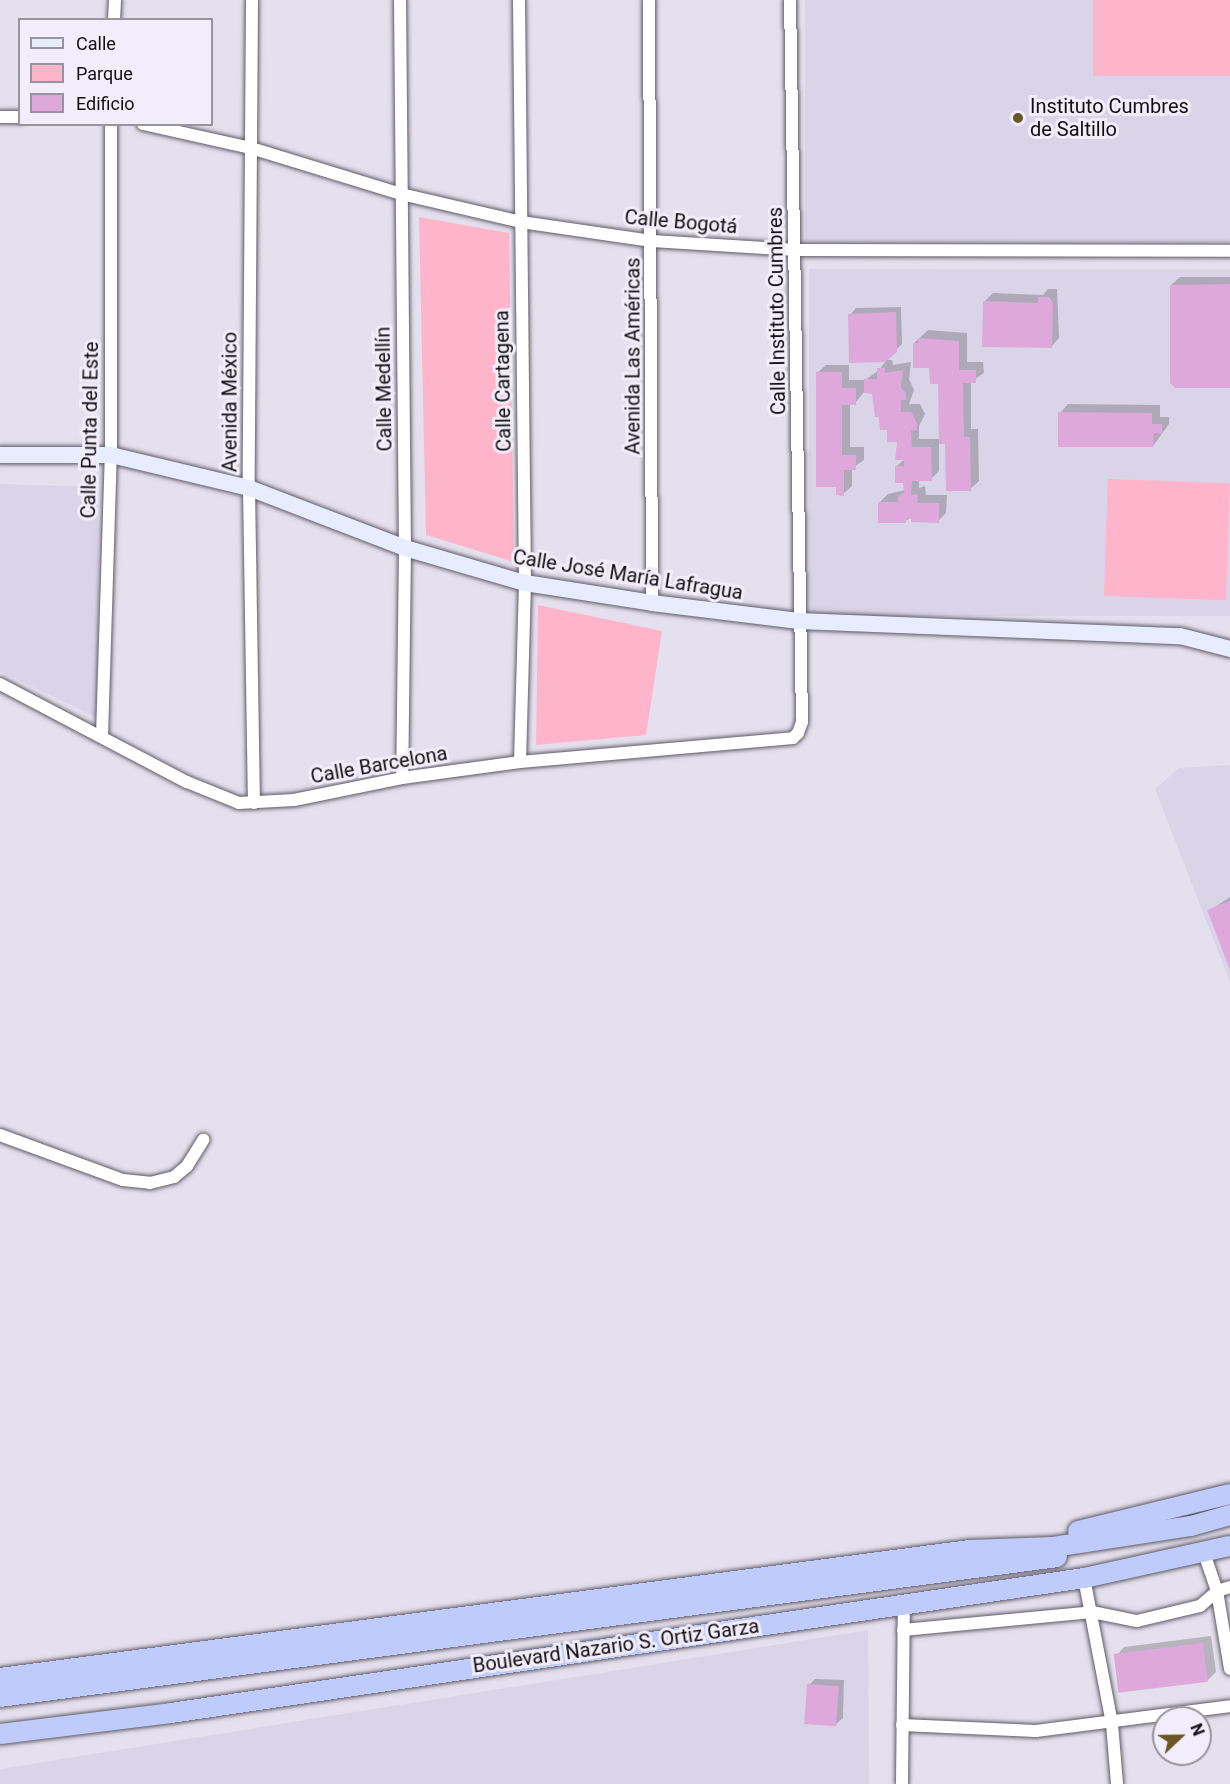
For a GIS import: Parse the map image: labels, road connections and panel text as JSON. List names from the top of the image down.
{
  "streets": {
    "highway": ["Boulevard Nazario S. Ortiz Garza"],
    "main road": ["Calle José María Lafragua"],
    "street": [
      "Calle Bogotá",
      "Calle Instituto Cumbres",
      "Avenida Las Américas",
      "Calle Cartagena",
      "Calle Medellín",
      "Avenida México",
      "Calle Punta del Este",
      "Calle Barcelona"
    ]
  },
  "crossings": [
    ["Calle Bogotá", "Calle Instituto Cumbres"],
    ["Calle Bogotá", "Avenida Las Américas"],
    ["Calle Bogotá", "Calle Cartagena"],
    ["Calle Bogotá", "Calle Medellín"],
    ["Calle Bogotá", "Avenida México"],
    ["Calle Instituto Cumbres", "Calle José María Lafragua"],
    ["Calle Instituto Cumbres", "Calle Barcelona"],
    ["Avenida Las Américas", "Calle José María Lafragua"],
    ["Calle Cartagena", "Calle José María Lafragua"],
    ["Calle Cartagena", "Calle Barcelona"],
    ["Calle Medellín", "Calle José María Lafragua"],
    ["Calle Medellín", "Calle Barcelona"],
    ["Avenida México", "Calle José María Lafragua"],
    ["Avenida México", "Calle Barcelona"],
    ["Calle Punta del Este", "Calle José María Lafragua"],
    ["Calle Punta del Este", "Calle Barcelona"]
  ],
  "places": ["Instituto Cumbres de Saltillo"],
  "legend": ["Calle", "Parque", "Edificio"],
  "north": "right"
}
